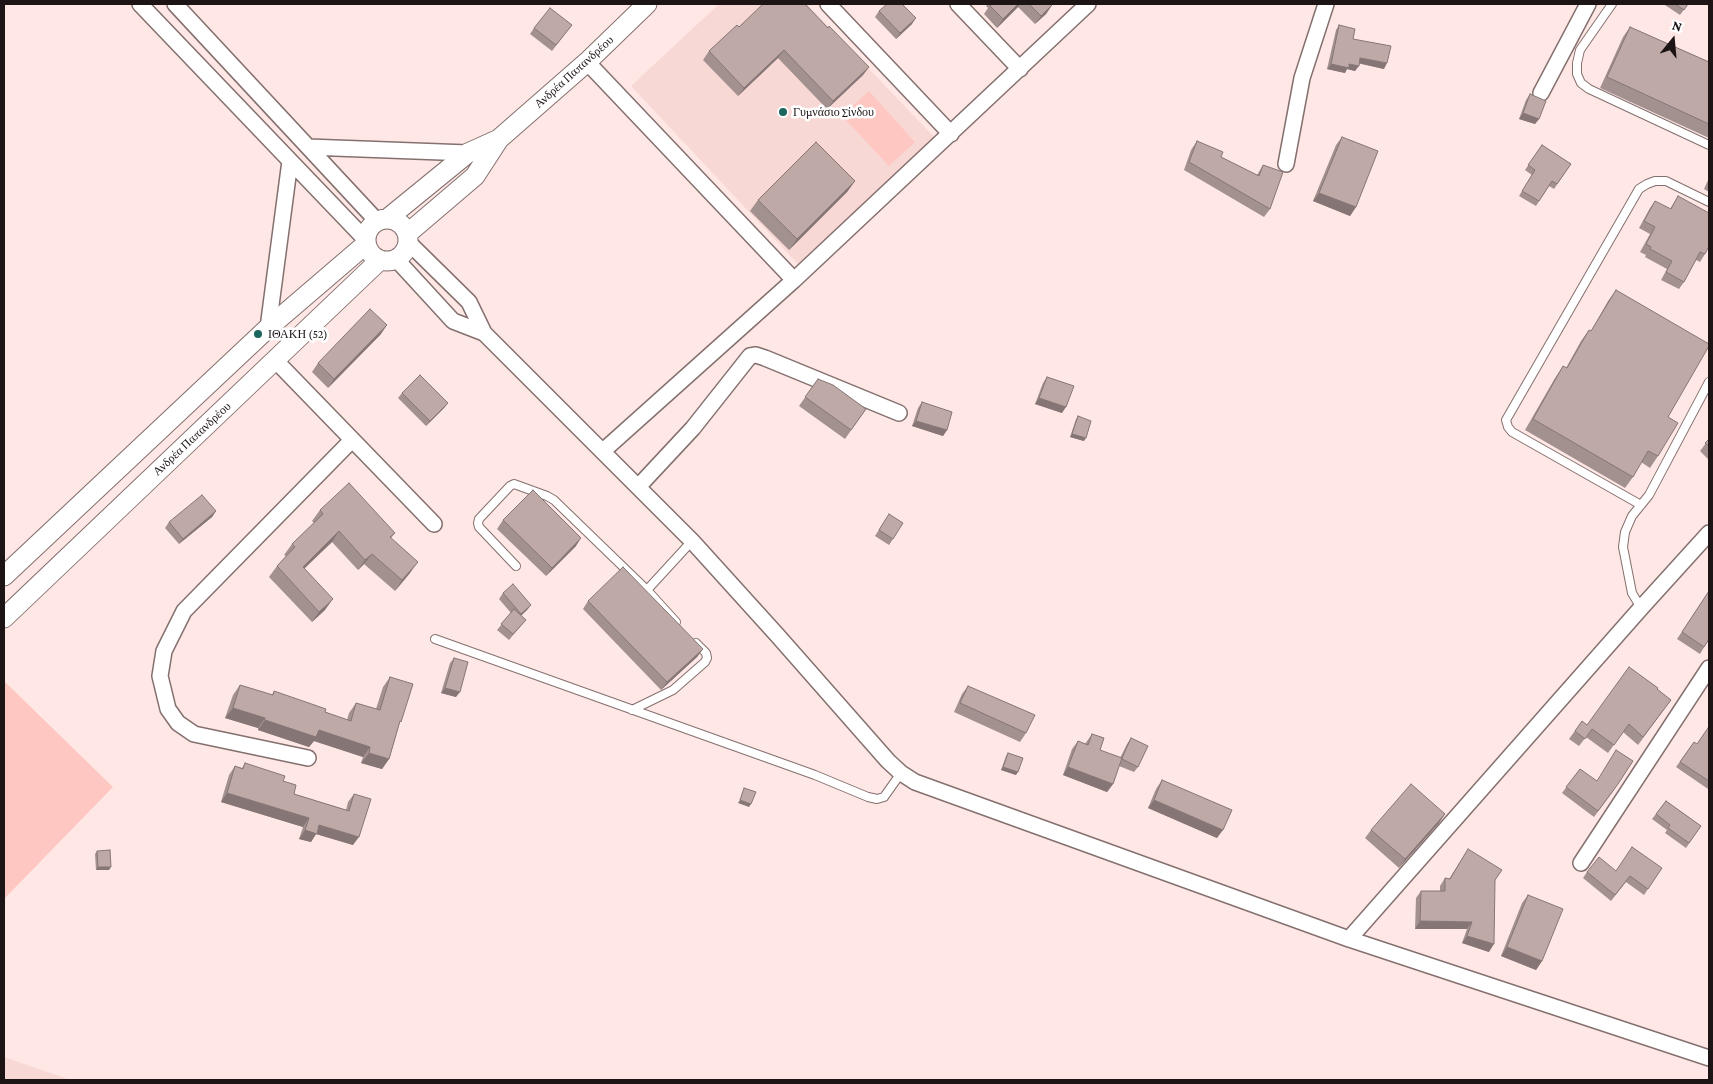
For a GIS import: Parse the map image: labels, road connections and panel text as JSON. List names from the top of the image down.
{
  "streets": {
    "street": ["Ανδρέα Παπανδρέου"]
  },
  "places": ["Γυμνάσιο Σίνδου", "ΙΘΑΚΗ (52)"],
  "north": "top"
}
